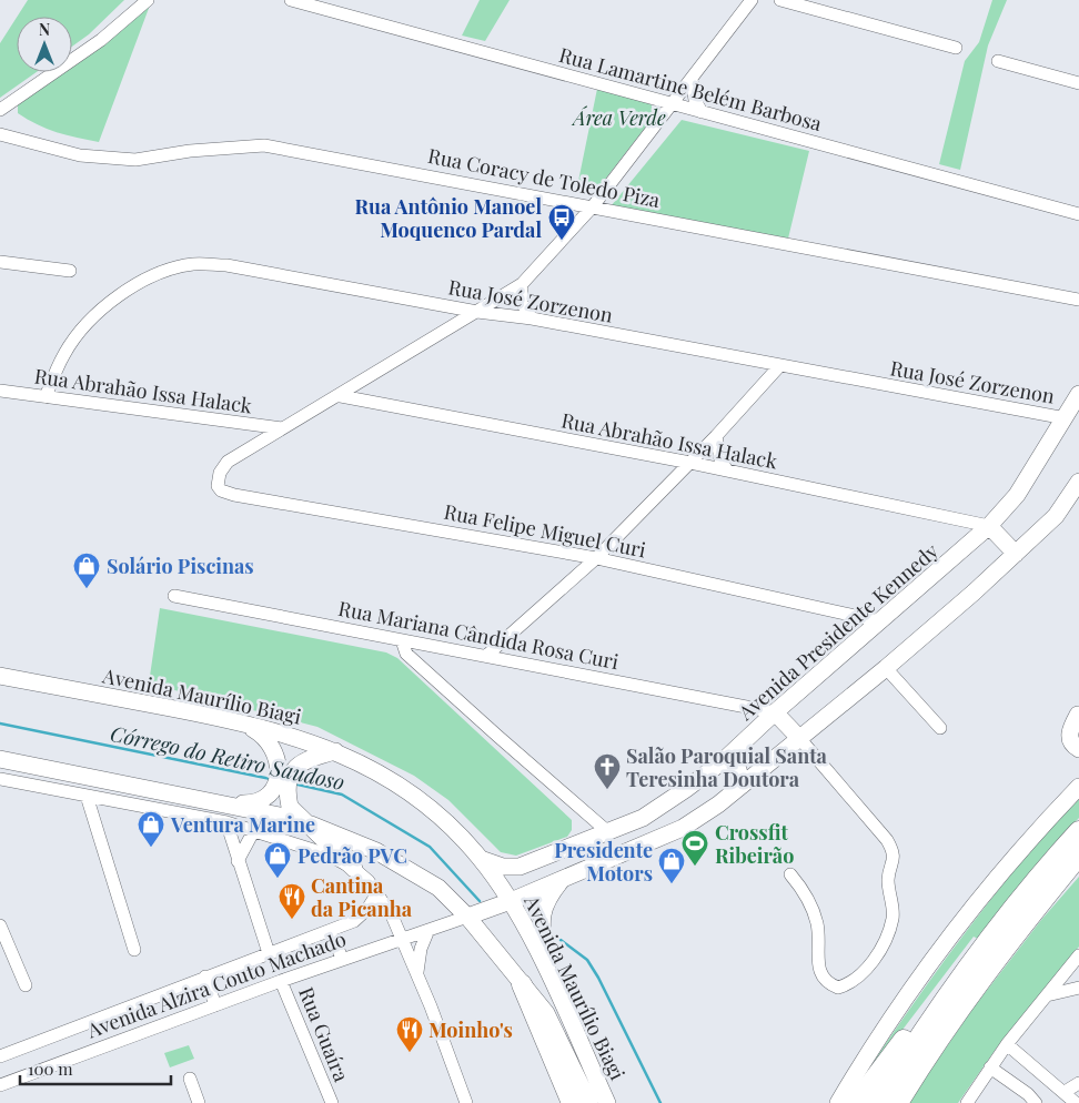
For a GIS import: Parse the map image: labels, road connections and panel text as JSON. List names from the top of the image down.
{
  "streets": {
    "main road": ["Avenida Presidente Kennedy", "Avenida Maurílio Biagi", "Avenida Alzira Couto Machado"],
    "street": [
      "Rua Lamartine Belém Barbosa",
      "Rua Coracy de Toledo Piza",
      "Rua José Zorzenon",
      "Rua Abrahão Issa Halack",
      "Rua Felipe Miguel Curi",
      "Rua Mariana Cândida Rosa Curi",
      "Rua Guaíra"
    ]
  },
  "crossings": [
    ["Rua José Zorzenon", "Rua Abrahão Issa Halack"],
    ["Rua José Zorzenon", "Avenida Presidente Kennedy"],
    ["Rua Abrahão Issa Halack", "Rua Felipe Miguel Curi"],
    ["Rua Abrahão Issa Halack", "Avenida Presidente Kennedy"],
    ["Rua Felipe Miguel Curi", "Avenida Presidente Kennedy"],
    ["Avenida Presidente Kennedy", "Rua Mariana Cândida Rosa Curi"],
    ["Avenida Presidente Kennedy", "Avenida Maurílio Biagi"],
    ["Avenida Maurílio Biagi", "Avenida Alzira Couto Machado"],
    ["Avenida Alzira Couto Machado", "Rua Guaíra"]
  ],
  "water": ["Córrego do Retiro Saudoso"],
  "parks": ["Área Verde"],
  "places": {
    "bus stop": ["Rua Antônio Manoel Moquenco Pardal"],
    "shop": [
      "Solário Piscinas",
      "Ventura Marine",
      "Pedrão PVC",
      "Presidente Motors"
    ],
    "church": ["Salão Paroquial Santa Teresinha Doutora"],
    "sports": ["Crossfit Ribeirão"],
    "restaurant": ["Cantina da Picanha", "Moinho's"]
  },
  "scale_bar": "100 m",
  "north": "top"
}
